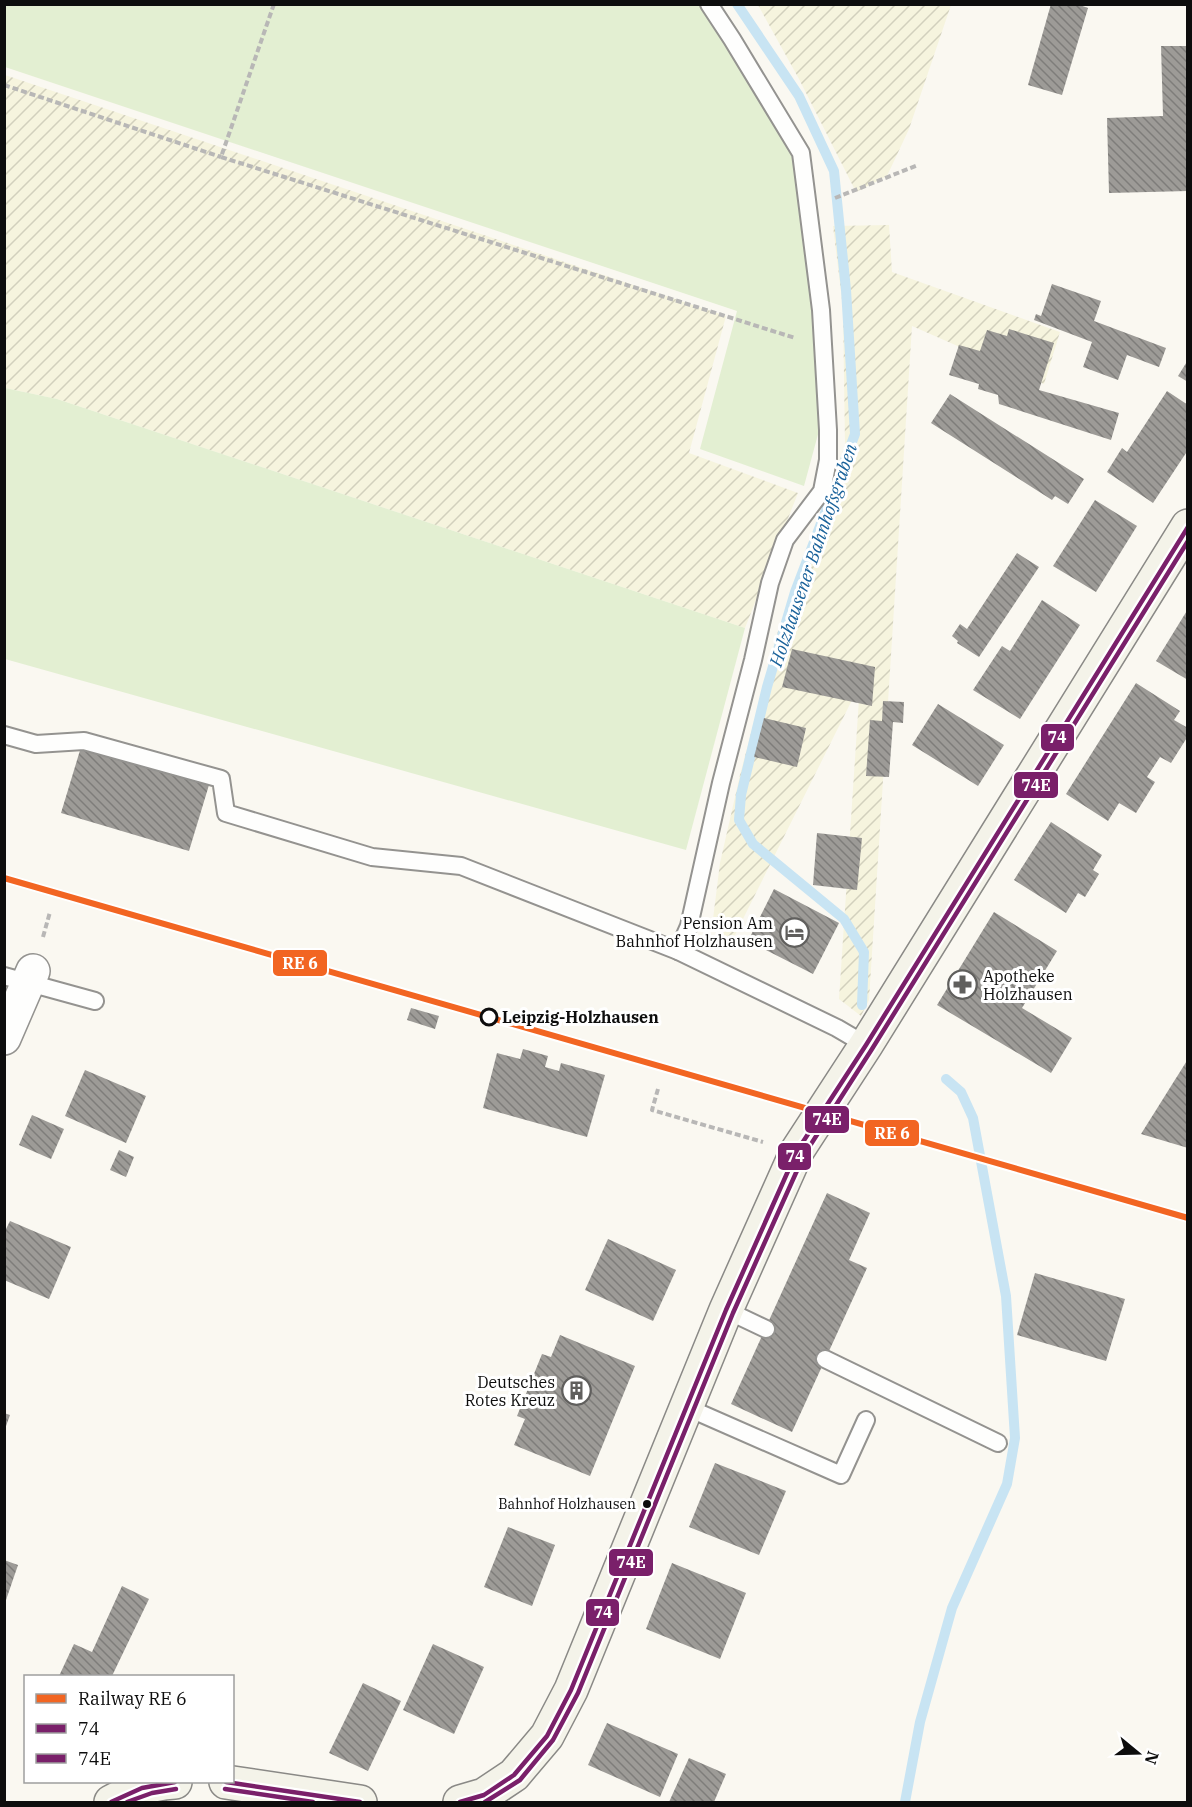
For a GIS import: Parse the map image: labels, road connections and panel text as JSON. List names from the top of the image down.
{
  "water": ["Holzhausener Bahnhofsgraben"],
  "places": {
    "hotel": ["Pension Am Bahnhof Holzhausen"],
    "pharmacy": ["Apotheke Holzhausen"],
    "other": ["Leipzig-Holzhausen", "Bahnhof Holzhausen"],
    "building": ["Deutsches Rotes Kreuz"]
  },
  "lines": ["transit line 74", "transit line 74E"],
  "legend": ["Railway RE 6", "74", "74E"],
  "north": "right"
}
